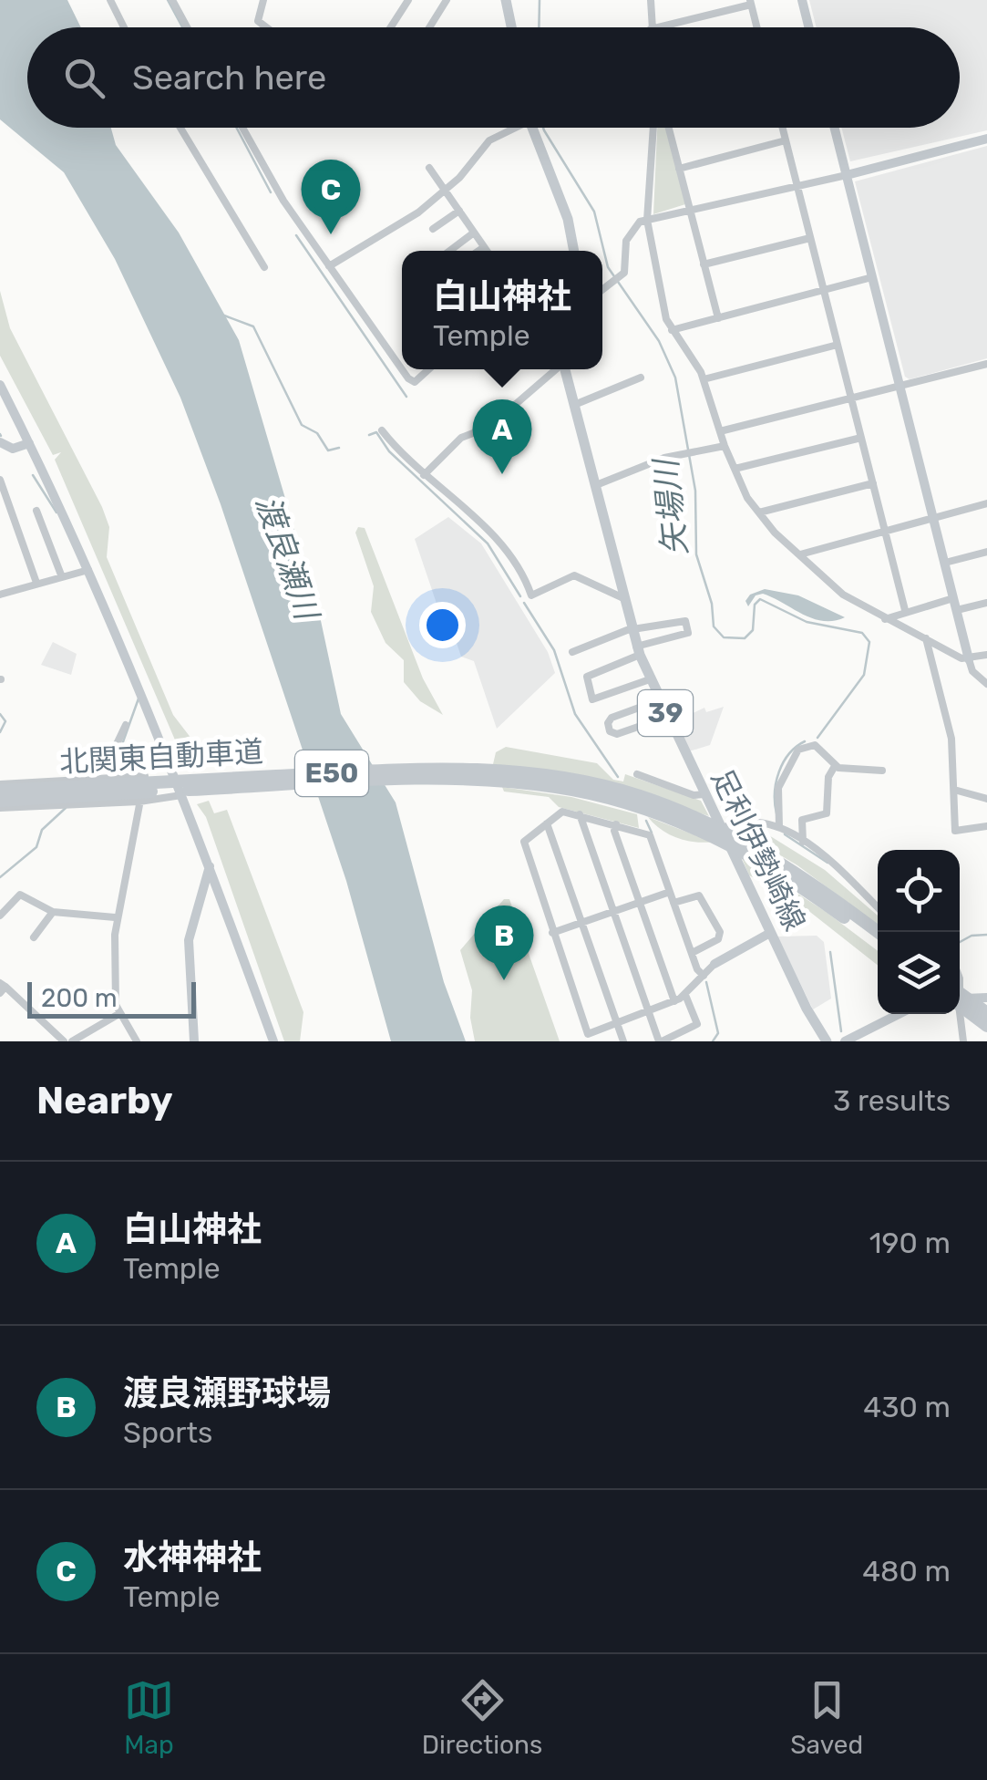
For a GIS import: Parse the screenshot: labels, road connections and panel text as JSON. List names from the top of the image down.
{
  "streets": {
    "highway": ["北関東自動車道", "E50"],
    "main road": ["39", "足利伊勢崎線"]
  },
  "crossings": [
    ["北関東自動車道", "足利伊勢崎線"]
  ],
  "water": ["矢場川", "渡良瀬川"],
  "scale_bar": "200 m",
  "page": {
    "search": "Search here",
    "pins": ["C", "A", "B"],
    "popup": ["白山神社", "Temple"],
    "scale": "200 m",
    "heading": ["Nearby", "3 results"],
    "list": [
      {
        "mark": "A",
        "name": "白山神社",
        "note": "Temple",
        "value": "190 m"
      },
      {
        "mark": "B",
        "name": "渡良瀬野球場",
        "note": "Sports",
        "value": "430 m"
      },
      {
        "mark": "C",
        "name": "水神神社",
        "note": "Temple",
        "value": "480 m"
      }
    ],
    "nav": ["Map", "Directions", "Saved"]
  }
}
